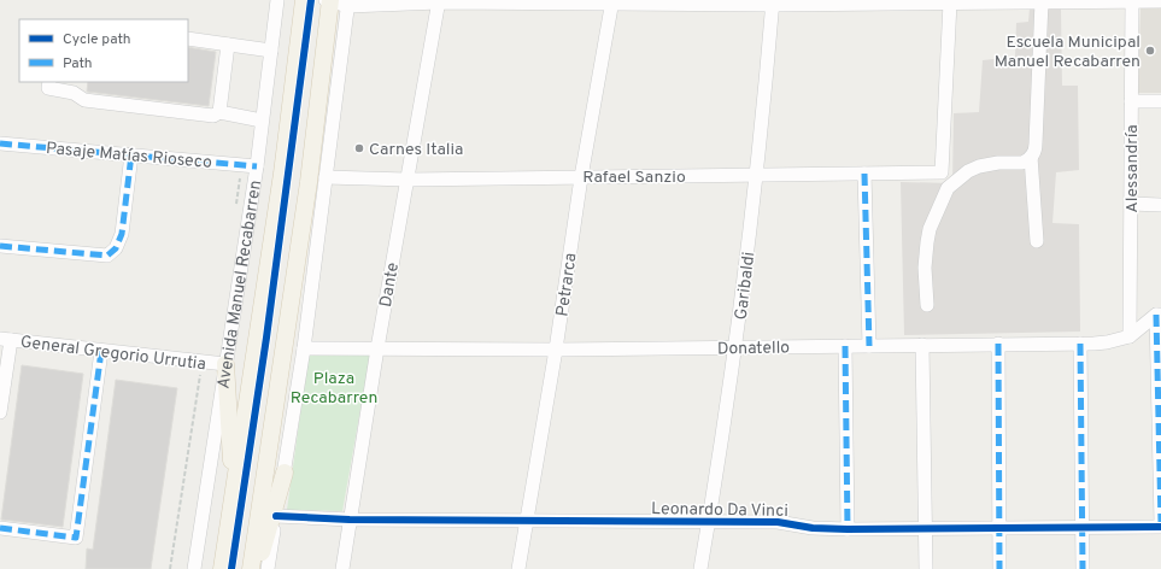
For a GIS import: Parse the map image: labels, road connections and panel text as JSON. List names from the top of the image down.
{
  "streets": {
    "main road": ["Avenida Manuel Recabarren"],
    "street": [
      "Pasaje Matías Rioseco",
      "Alessandría",
      "Rafael Sanzio",
      "Dante",
      "Petrarca",
      "Garibaldi",
      "Donatello",
      "General Gregorio Urrutia",
      "Leonardo Da Vinci"
    ]
  },
  "crossings": [
    ["Pasaje Matías Rioseco", "Avenida Manuel Recabarren"],
    ["Alessandría", "Donatello"],
    ["Rafael Sanzio", "Dante"],
    ["Rafael Sanzio", "Petrarca"],
    ["Rafael Sanzio", "Garibaldi"],
    ["Avenida Manuel Recabarren", "General Gregorio Urrutia"],
    ["Dante", "Donatello"],
    ["Dante", "Leonardo Da Vinci"],
    ["Petrarca", "Donatello"],
    ["Petrarca", "Leonardo Da Vinci"],
    ["Garibaldi", "Donatello"],
    ["Garibaldi", "Leonardo Da Vinci"]
  ],
  "parks": ["Plaza Recabarren"],
  "places": ["Escuela Municipal Manuel Recabarren", "Carnes Italia"],
  "legend": ["Cycle path", "Path"]
}
